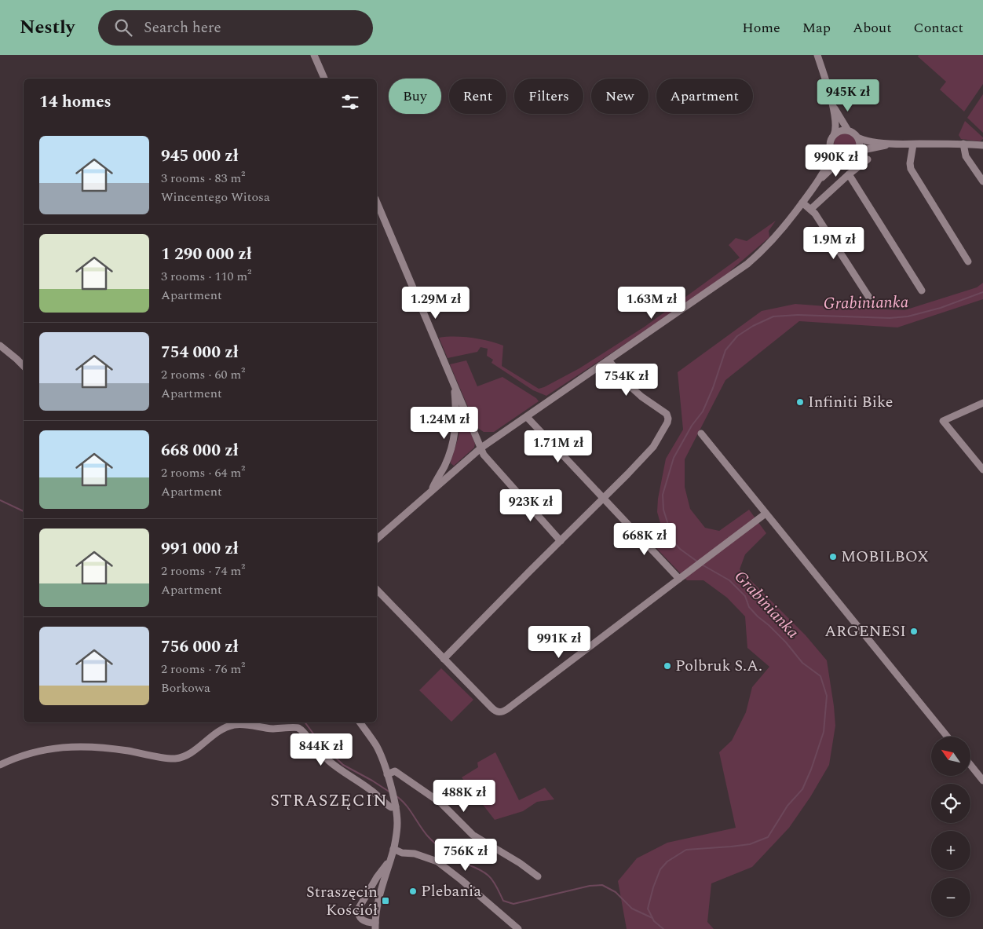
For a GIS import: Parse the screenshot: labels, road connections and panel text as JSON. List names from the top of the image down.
{
  "districts": ["STRASZĘCIN"],
  "water": ["Grabinianka"],
  "places": {
    "other": [
      "Infiniti Bike",
      "MOBILBOX",
      "ARGENESI",
      "Polbruk S.A.",
      "Plebania"
    ],
    "transit": ["Straszęcin Kościół"]
  },
  "north": "top left",
  "page": {
    "header": "Nestly",
    "search": "Search here",
    "nav": [
      "Home",
      "Map",
      "About",
      "Contact"
    ],
    "chip": [
      "Buy",
      "Rent",
      "Filters",
      "New",
      "Apartment"
    ],
    "heading": "14 homes",
    "price": [
      "945K zł",
      "990K zł",
      "1.9M zł",
      "1.29M zł",
      "1.63M zł",
      "754K zł",
      "1.24M zł",
      "1.71M zł",
      "923K zł",
      "668K zł",
      "991K zł",
      "844K zł",
      "488K zł",
      "756K zł"
    ],
    "list": [
      {
        "name": "945 000 zł",
        "note": "3 rooms · 83 m² · Wincentego Witosa"
      },
      {
        "name": "1 290 000 zł",
        "note": "3 rooms · 110 m² · Apartment"
      },
      {
        "name": "754 000 zł",
        "note": "2 rooms · 60 m² · Apartment"
      },
      {
        "name": "668 000 zł",
        "note": "2 rooms · 64 m² · Apartment"
      },
      {
        "name": "991 000 zł",
        "note": "2 rooms · 74 m² · Apartment"
      },
      {
        "name": "756 000 zł",
        "note": "2 rooms · 76 m² · Borkowa"
      }
    ],
    "map_buttons": ["+", "−"]
  }
}
